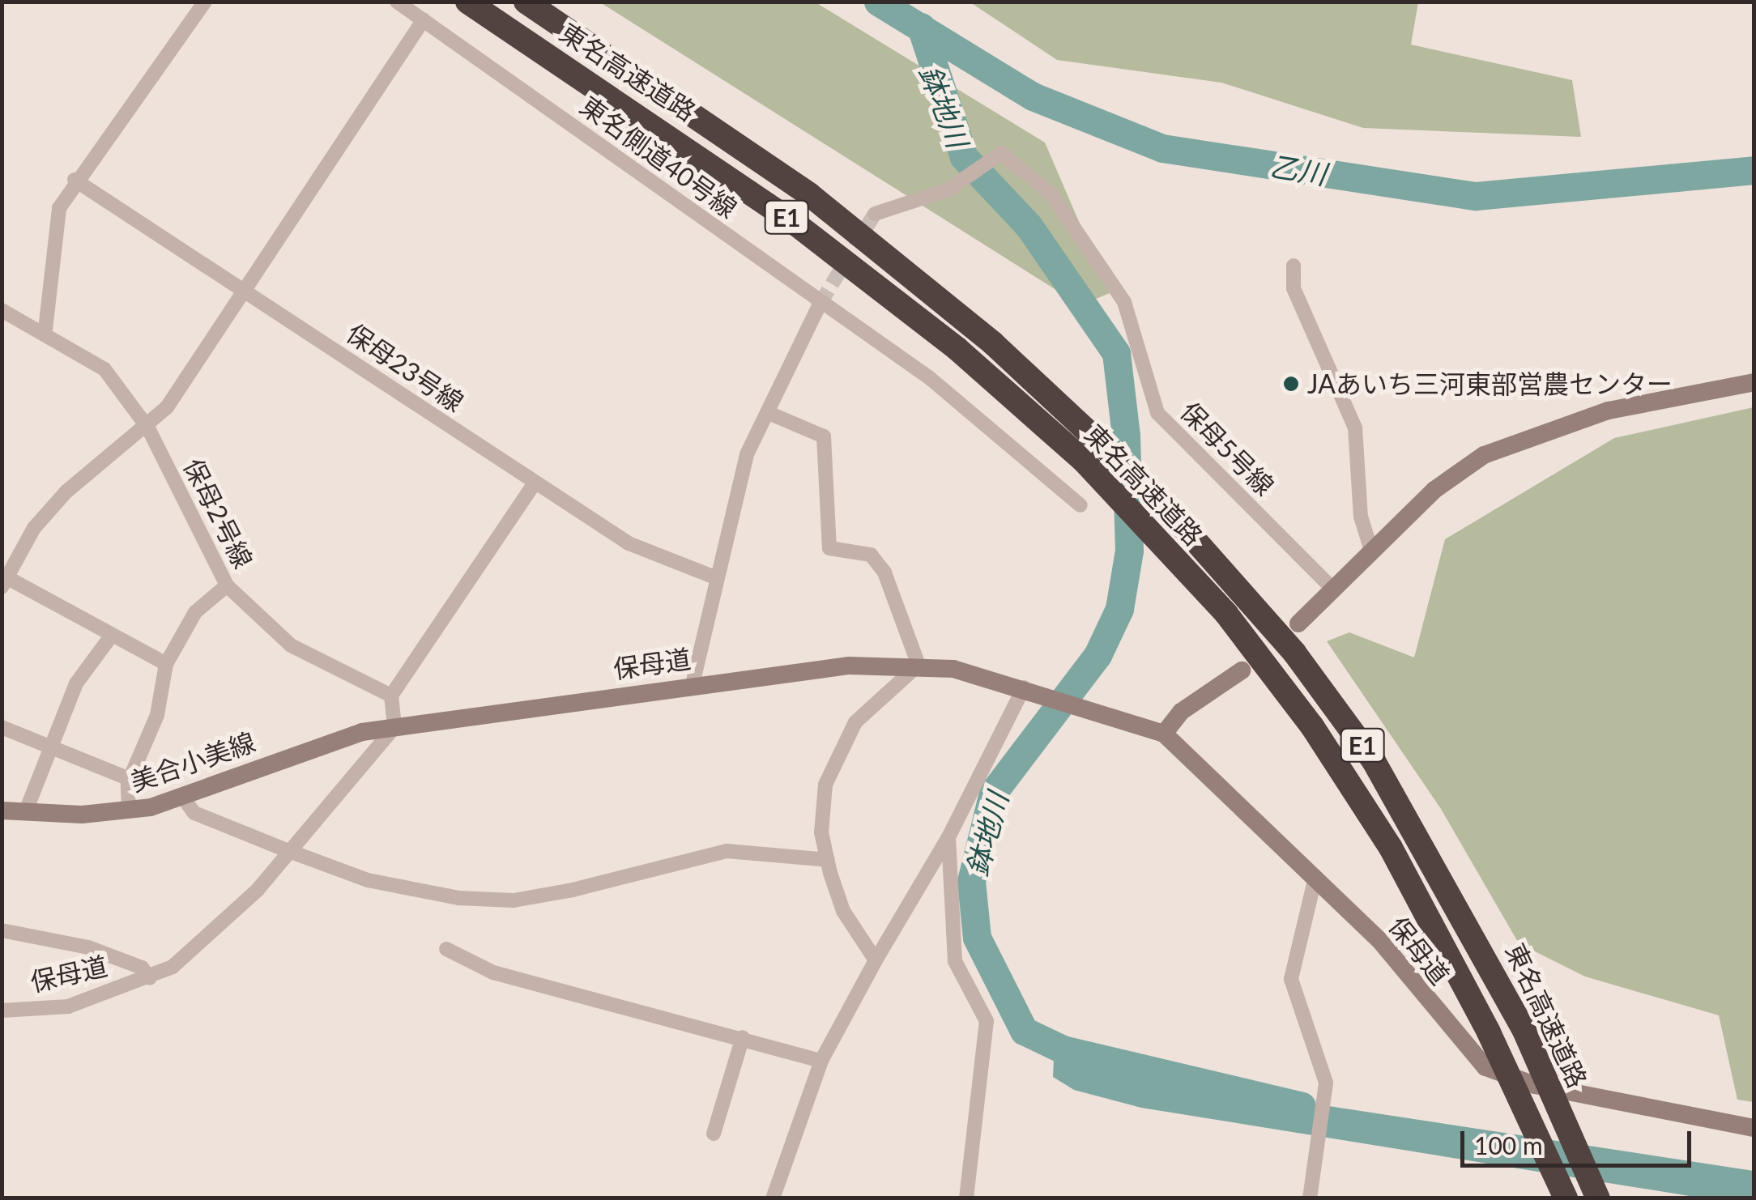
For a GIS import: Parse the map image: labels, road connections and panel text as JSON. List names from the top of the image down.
{
  "streets": {
    "highway": ["東名高速道路", "E1"],
    "street": [
      "東名側道40号線",
      "保母23号線",
      "保母5号線",
      "保母2号線",
      "保母道",
      "美合小美線"
    ]
  },
  "crossings": [
    ["保母道", "美合小美線"]
  ],
  "water": ["鉢地川", "乙川"],
  "places": ["JAあいち三河東部営農センター"],
  "scale_bar": "100 m"
}
